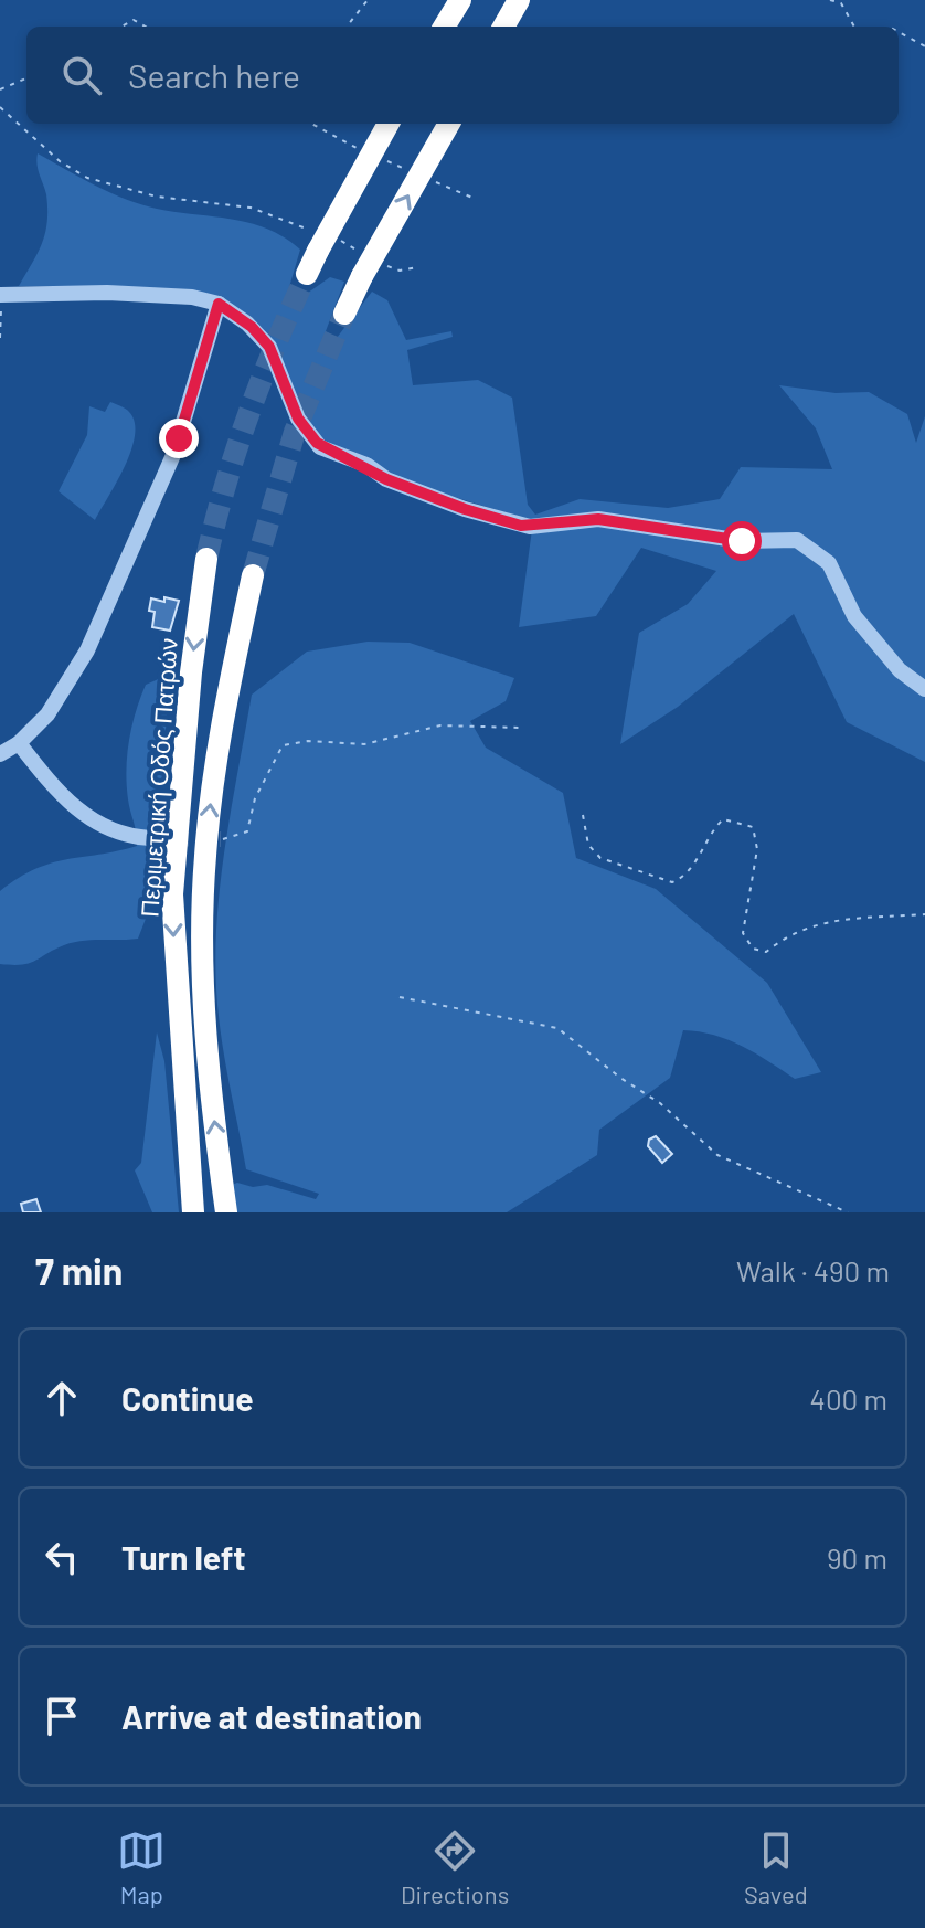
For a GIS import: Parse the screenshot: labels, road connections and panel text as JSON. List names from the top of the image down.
{
  "streets": {
    "highway": ["Περιμετρική Οδός Πατρών"]
  },
  "page": {
    "search": "Search here",
    "heading": ["7 min", "Walk · 490 m"],
    "list": [
      ["Continue", "400 m"],
      ["Turn left", "90 m"],
      "Arrive at destination"
    ],
    "nav": ["Map", "Directions", "Saved"]
  }
}
